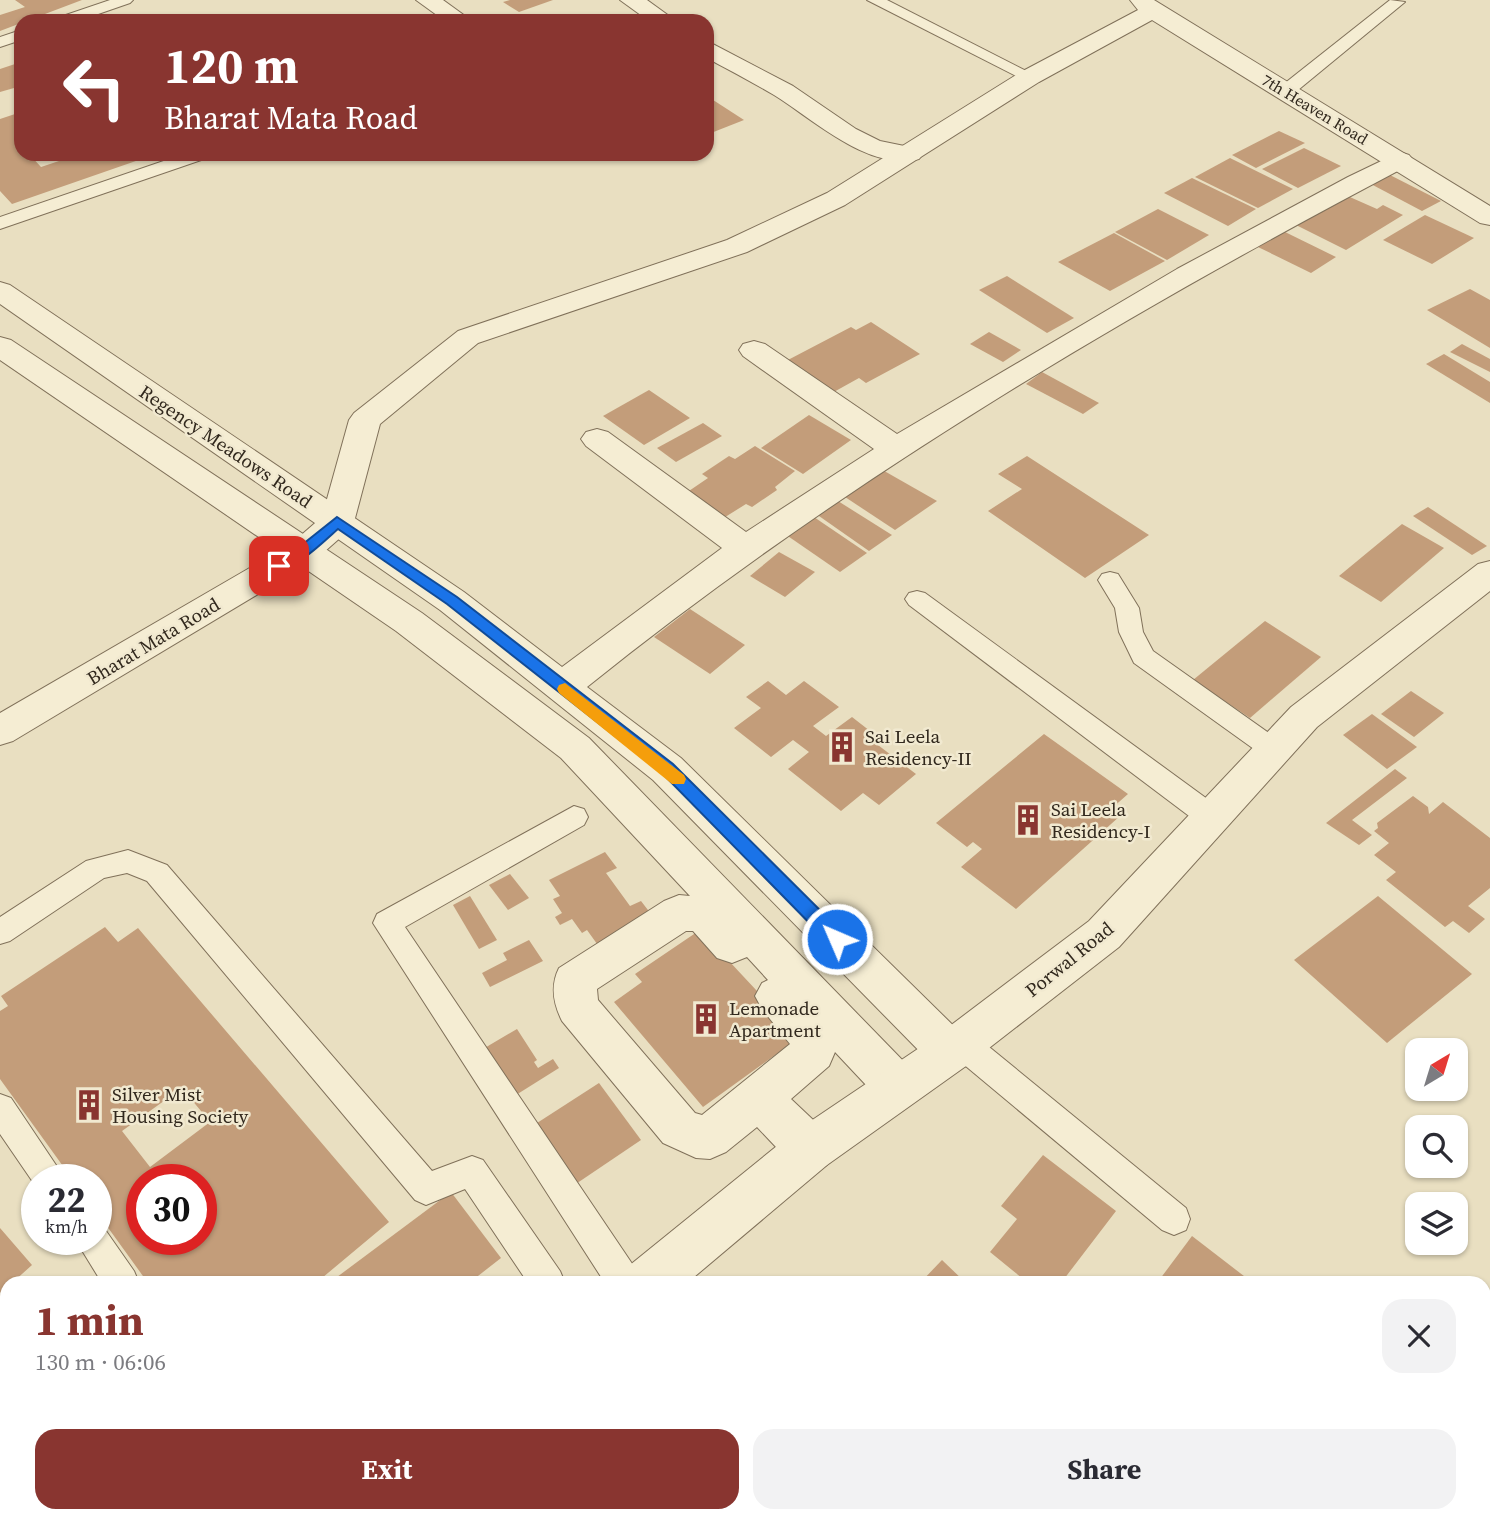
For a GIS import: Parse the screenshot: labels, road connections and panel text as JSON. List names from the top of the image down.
{
  "streets": {
    "street": [
      "7th Heaven Road",
      "Regency Meadows Road",
      "Bharat Mata Road",
      "Porwal Road"
    ]
  },
  "crossings": [
    ["Regency Meadows Road", "Bharat Mata Road"],
    ["Regency Meadows Road", "Porwal Road"]
  ],
  "places": {
    "building": [
      "Sai Leela Residency-II",
      "Sai Leela Residency-I",
      "Lemonade Apartment",
      "Silver Mist Housing Society"
    ]
  },
  "north": "top right",
  "page": {
    "turn": ["120 m", "Bharat Mata Road"],
    "speed": "22 km/h",
    "limit": "30",
    "heading": ["1 min", "130 m · 06:06"],
    "buttons": ["Exit", "Share"]
  }
}
